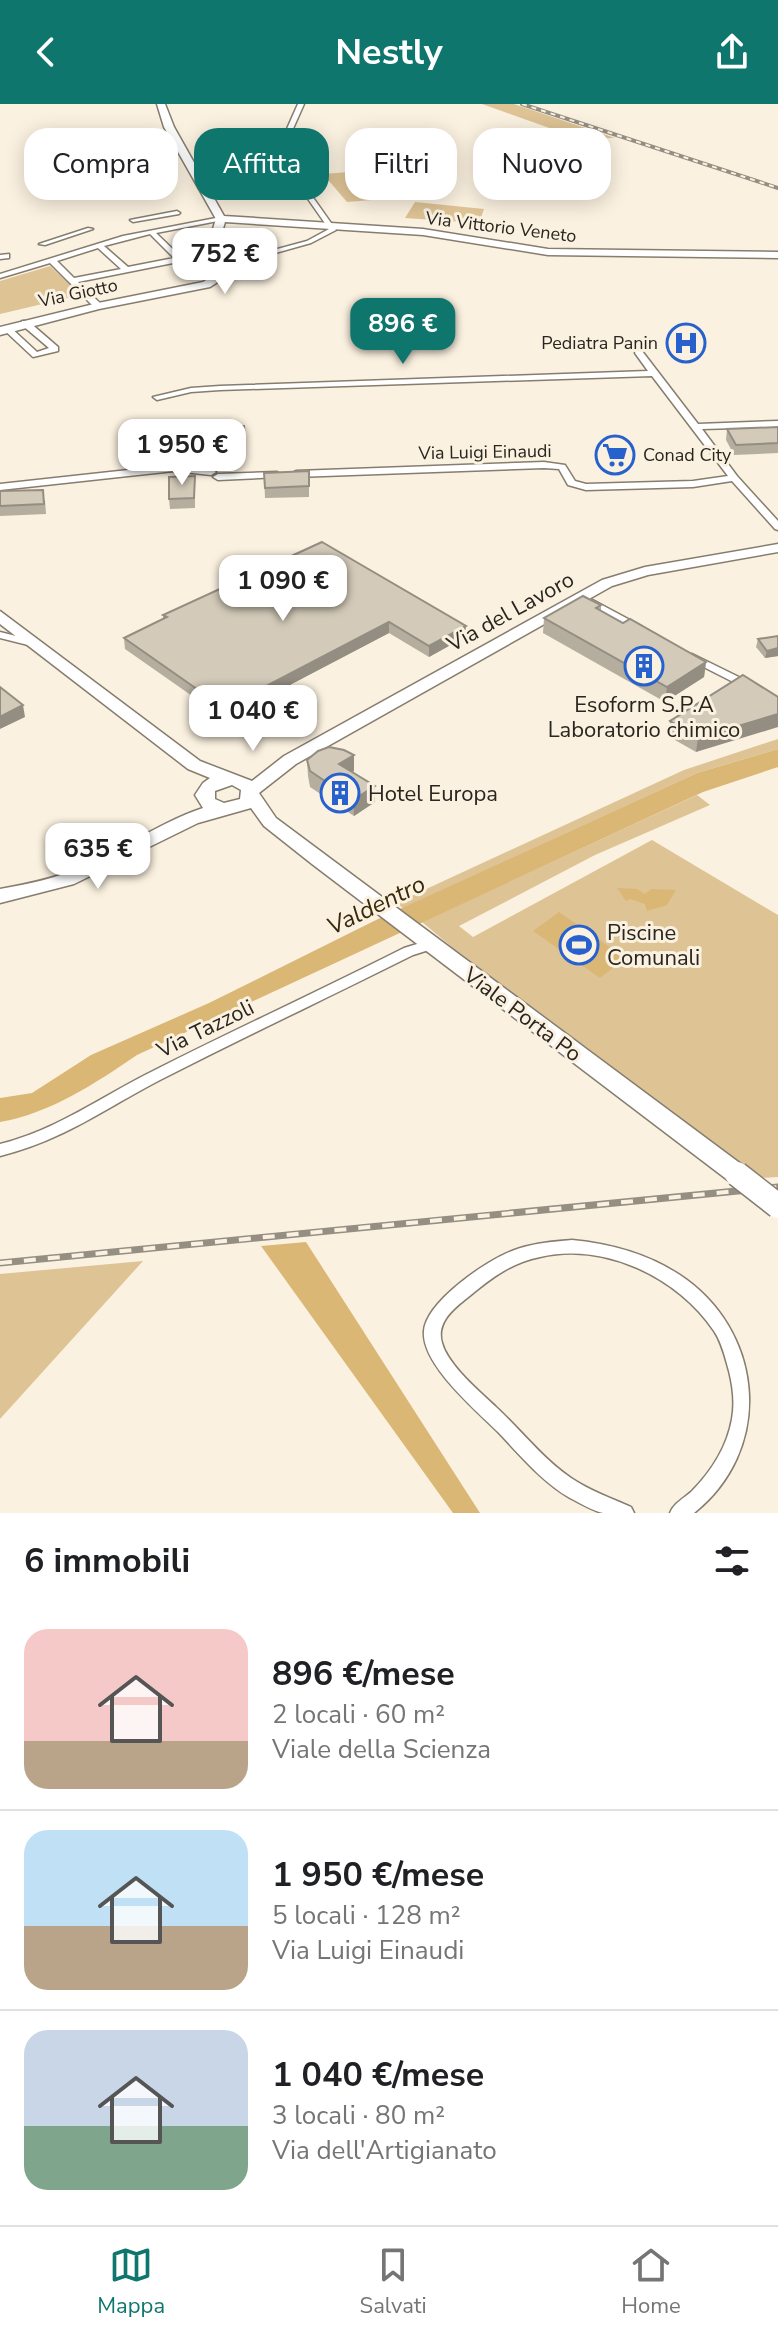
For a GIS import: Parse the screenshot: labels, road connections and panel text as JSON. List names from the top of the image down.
{
  "streets": {
    "main road": [
      "Via Vittorio Veneto",
      "Via Giotto",
      "Via del Lavoro",
      "Viale Porta Po"
    ],
    "street": ["Via Luigi Einaudi", "Via Tazzoli"]
  },
  "crossings": [
    ["Viale Porta Po", "Via Tazzoli"]
  ],
  "water": ["Valdentro"],
  "places": {
    "hospital": ["Pediatra Panin"],
    "supermarket": ["Conad City"],
    "building": ["Esoform S.P.A Laboratorio chimico", "Hotel Europa"],
    "sports": ["Piscine Comunali"]
  },
  "page": {
    "header": "Nestly",
    "chip": [
      "Compra",
      "Affitta",
      "Filtri",
      "Nuovo"
    ],
    "price": [
      "752 €",
      "896 €",
      "1 950 €",
      "1 090 €",
      "1 040 €",
      "635 €"
    ],
    "heading": "6 immobili",
    "list": [
      {
        "name": "896 €/mese",
        "note": "2 locali · 60 m² · Viale della Scienza"
      },
      {
        "name": "1 950 €/mese",
        "note": "5 locali · 128 m² · Via Luigi Einaudi"
      },
      {
        "name": "1 040 €/mese",
        "note": "3 locali · 80 m² · Via dell'Artigianato"
      }
    ],
    "tabs": ["Mappa", "Salvati", "Home"]
  }
}
